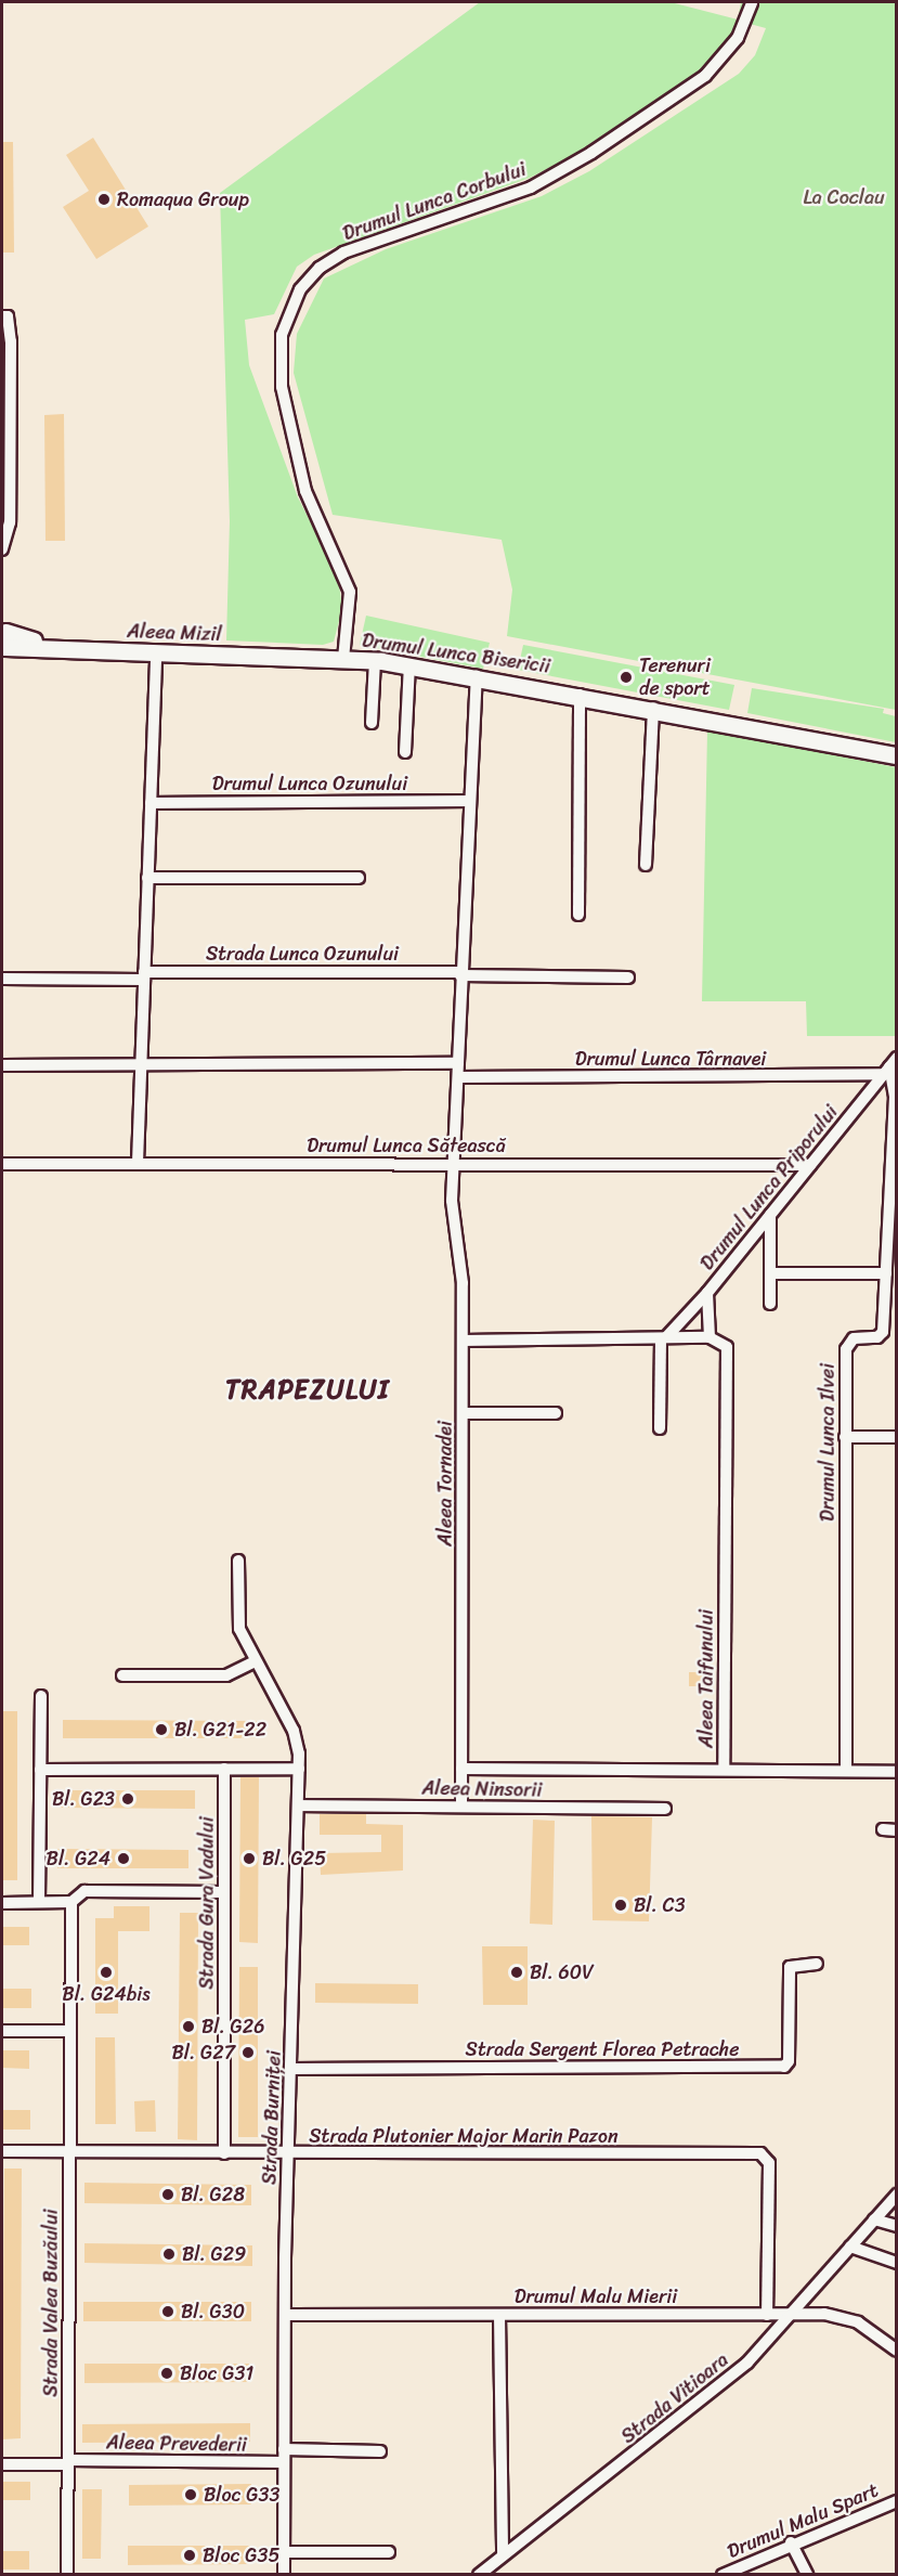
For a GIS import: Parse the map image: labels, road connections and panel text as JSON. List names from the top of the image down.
{
  "streets": {
    "street": [
      "Drumul Lunca Corbului",
      "Aleea Mizil",
      "Drumul Lunca Bisericii",
      "Drumul Lunca Ozunului",
      "Strada Lunca Ozunului",
      "Drumul Lunca Târnavei",
      "Drumul Lunca Sătească",
      "Drumul Lunca Priporului",
      "Drumul Lunca Ilvei",
      "Aleea Tornadei",
      "Aleea Taifunului",
      "Aleea Ninsorii",
      "Strada Gura Vadului",
      "Strada Sergent Florea Petrache",
      "Strada Burniței",
      "Strada Plutonier Major Marin Pazon",
      "Drumul Malu Mierii",
      "Strada Valea Buzăului",
      "Strada Vitioara",
      "Aleea Prevederii",
      "Drumul Malu Spart"
    ]
  },
  "crossings": [
    ["Drumul Lunca Corbului", "Drumul Lunca Bisericii"],
    ["Aleea Mizil", "Drumul Lunca Bisericii"],
    ["Drumul Lunca Târnavei", "Drumul Lunca Priporului"],
    ["Drumul Lunca Târnavei", "Drumul Lunca Ilvei"],
    ["Drumul Lunca Sătească", "Drumul Lunca Priporului"],
    ["Drumul Lunca Sătească", "Aleea Tornadei"],
    ["Drumul Lunca Priporului", "Drumul Lunca Ilvei"],
    ["Aleea Tornadei", "Aleea Taifunului"],
    ["Aleea Tornadei", "Aleea Ninsorii"],
    ["Aleea Ninsorii", "Strada Burniței"],
    ["Strada Gura Vadului", "Strada Plutonier Major Marin Pazon"],
    ["Strada Sergent Florea Petrache", "Strada Burniței"],
    ["Strada Burniței", "Strada Plutonier Major Marin Pazon"],
    ["Strada Burniței", "Drumul Malu Mierii"],
    ["Strada Burniței", "Aleea Prevederii"],
    ["Strada Plutonier Major Marin Pazon", "Drumul Malu Mierii"],
    ["Strada Plutonier Major Marin Pazon", "Strada Valea Buzăului"],
    ["Drumul Malu Mierii", "Strada Vitioara"],
    ["Strada Valea Buzăului", "Aleea Prevederii"]
  ],
  "districts": ["TRAPEZULUI"],
  "parks": ["La Coclau"],
  "places": [
    "Romaqua Group",
    "Terenuri de sport",
    "Bl. G21-22",
    "Bl. G23",
    "Bl. G24",
    "Bl. G25",
    "Bl. C3",
    "Bl. G24bis",
    "Bl. 60V",
    "Bl. G26",
    "Bl. G27",
    "Bl. G28",
    "Bl. G29",
    "Bl. G30",
    "Bloc G31",
    "Bloc G33",
    "Bloc G35"
  ]
}
